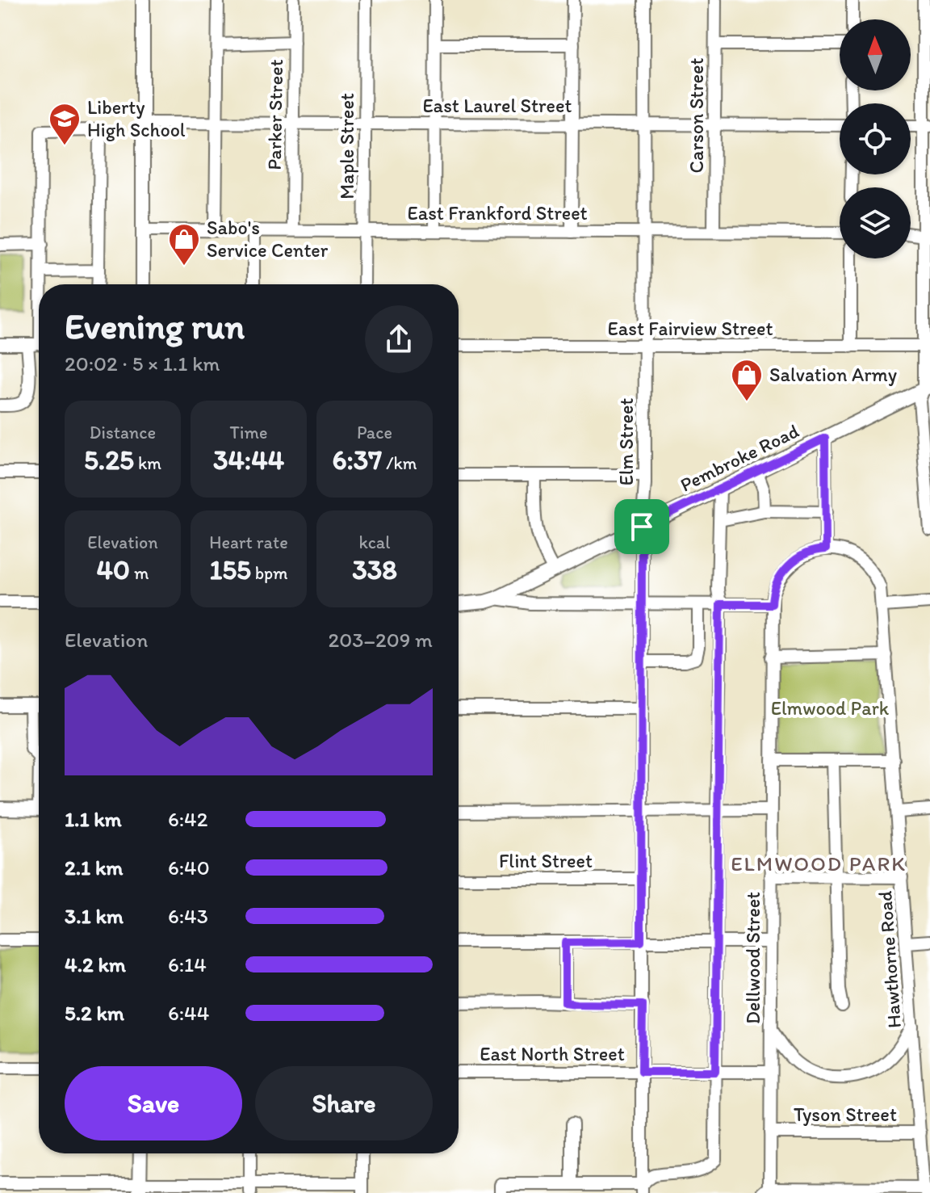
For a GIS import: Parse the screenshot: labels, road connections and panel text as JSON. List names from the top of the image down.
{
  "streets": {
    "main road": ["Pembroke Road"],
    "street": [
      "East Laurel Street",
      "Parker Street",
      "Carson Street",
      "Maple Street",
      "East Frankford Street",
      "East Fairview Street",
      "Elm Street",
      "Flint Street",
      "Dellwood Street",
      "Hawthorne Road",
      "East North Street",
      "Tyson Street"
    ]
  },
  "crossings": [
    ["East Laurel Street", "Parker Street"],
    ["East Laurel Street", "Carson Street"],
    ["East Laurel Street", "Maple Street"],
    ["East Laurel Street", "Elm Street"],
    ["Parker Street", "East Frankford Street"],
    ["Carson Street", "East Frankford Street"],
    ["Maple Street", "East Frankford Street"],
    ["East Frankford Street", "Elm Street"],
    ["East Fairview Street", "Elm Street"],
    ["Elm Street", "Pembroke Road"],
    ["Elm Street", "Flint Street"],
    ["Elm Street", "East North Street"],
    ["Dellwood Street", "Hawthorne Road"],
    ["Dellwood Street", "East North Street"],
    ["Dellwood Street", "Tyson Street"],
    ["Hawthorne Road", "Tyson Street"]
  ],
  "districts": ["ELMWOOD PARK"],
  "parks": ["Elmwood Park"],
  "places": {
    "school or university": ["Liberty High School"],
    "shop": ["Sabo's Service Center", "Salvation Army"]
  },
  "north": "top",
  "page": {
    "heading": ["Evening run", "20:02 · 5 × 1.1 km"],
    "stats": [
      ["Distance", "5.25 km"],
      ["Time", "34:44"],
      ["Pace", "6:37 /km"],
      ["Elevation", "40 m"],
      ["Heart rate", "155 bpm"],
      ["kcal", "338"]
    ],
    "chart": ["Elevation", "203–209 m"],
    "list": [
      {
        "name": "1.1 km",
        "note": "6:42"
      },
      {
        "name": "2.1 km",
        "note": "6:40"
      },
      {
        "name": "3.1 km",
        "note": "6:43"
      },
      {
        "name": "4.2 km",
        "note": "6:14"
      },
      {
        "name": "5.2 km",
        "note": "6:44"
      }
    ],
    "buttons": ["Save", "Share"]
  }
}
